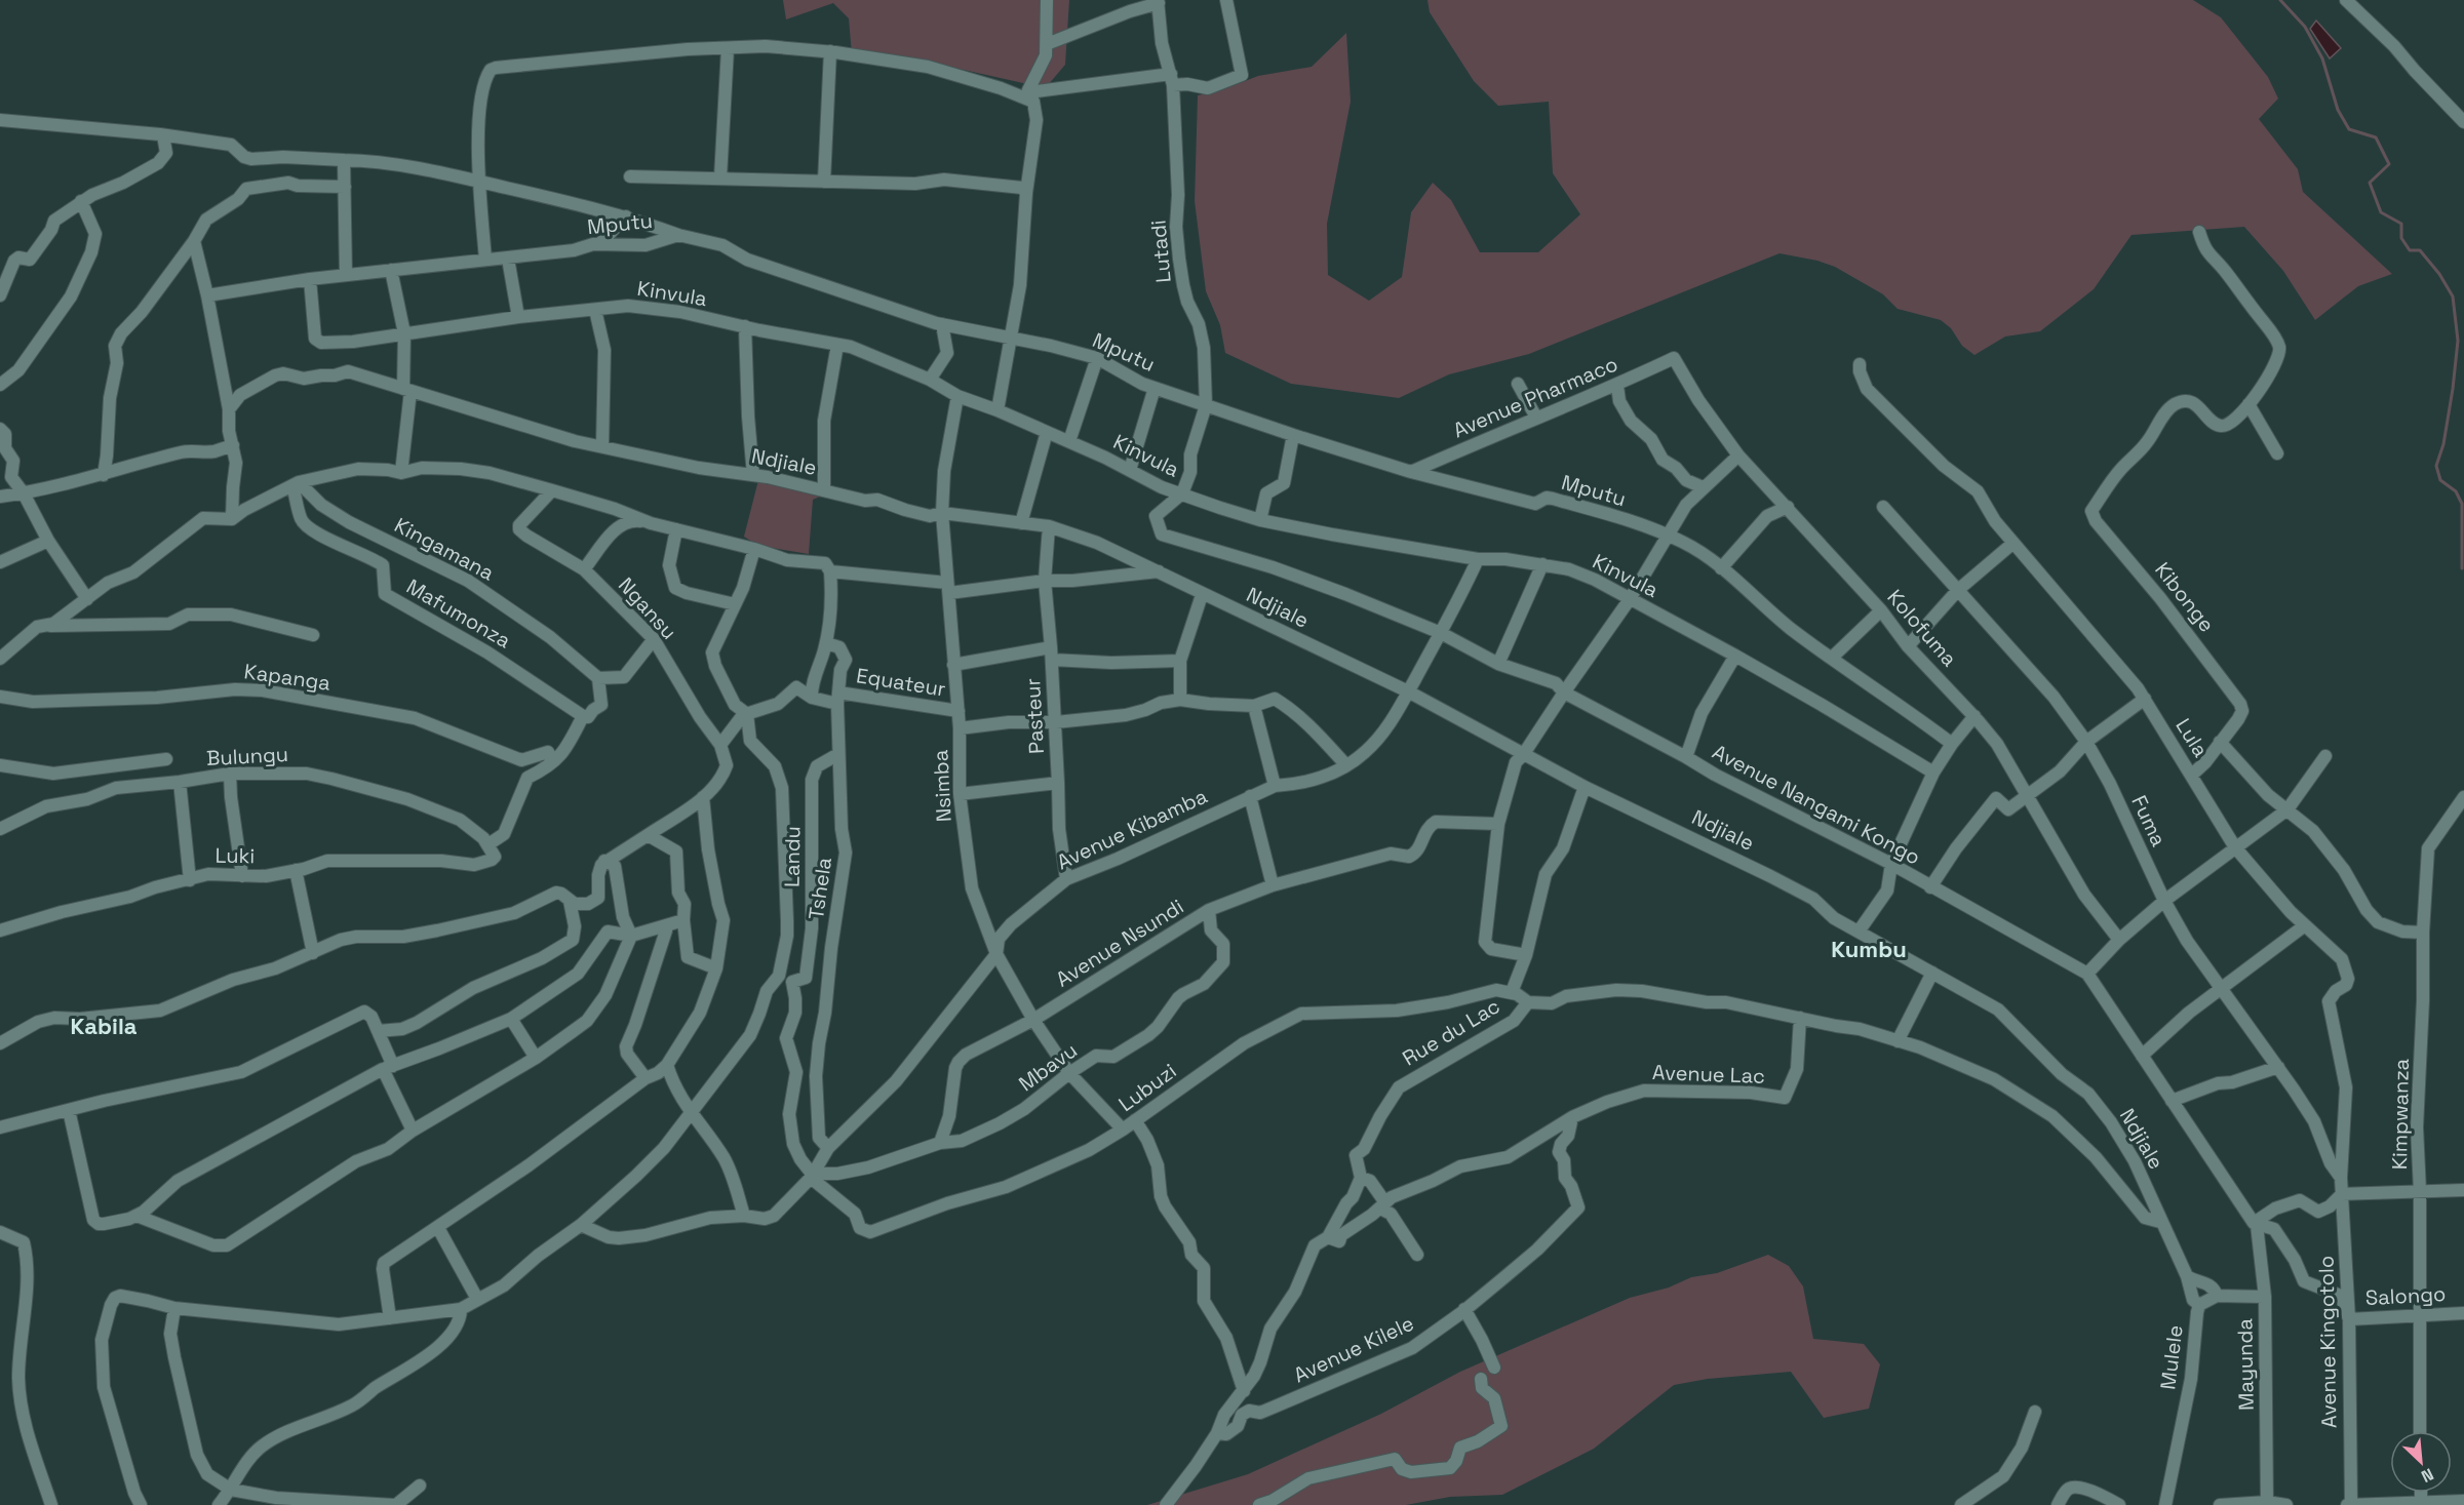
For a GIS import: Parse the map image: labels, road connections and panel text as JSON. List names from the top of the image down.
{
  "streets": {
    "street": [
      "Mputu",
      "Lutadi",
      "Kinvula",
      "Avenue Pharmaco",
      "Ndjiale",
      "Kingamana",
      "Kibonge",
      "Ngansu",
      "Mafumonza",
      "Kolofuma",
      "Kapanga",
      "Equateur",
      "Pasteur",
      "Lula",
      "Bulungu",
      "Nsimba",
      "Avenue Nangami Kongo",
      "Fuma",
      "Avenue Kibamba",
      "Luki",
      "Landu",
      "Tshela",
      "Avenue Nsundi",
      "Rue du Lac",
      "Mbavu",
      "Avenue Lac",
      "Lubuzi",
      "Kimpwanza",
      "Salongo",
      "Avenue Kingotolo",
      "Avenue Kilele",
      "Mulele",
      "Mayunda"
    ]
  },
  "crossings": [
    ["Mputu", "Lutadi"],
    ["Mputu", "Kinvula"],
    ["Mputu", "Avenue Pharmaco"],
    ["Lutadi", "Kinvula"],
    ["Lutadi", "Avenue Nangami Kongo"],
    ["Kinvula", "Nsimba"],
    ["Kinvula", "Avenue Nangami Kongo"],
    ["Kinvula", "Avenue Kibamba"],
    ["Avenue Pharmaco", "Kolofuma"],
    ["Ndjiale", "Pasteur"],
    ["Ndjiale", "Nsimba"],
    ["Ndjiale", "Avenue Kibamba"],
    ["Ndjiale", "Rue du Lac"],
    ["Ndjiale", "Mulele"],
    ["Kingamana", "Mafumonza"],
    ["Ngansu", "Equateur"],
    ["Equateur", "Nsimba"],
    ["Equateur", "Tshela"],
    ["Pasteur", "Avenue Kibamba"],
    ["Lula", "Fuma"],
    ["Lula", "Avenue Kingotolo"],
    ["Bulungu", "Luki"],
    ["Nsimba", "Avenue Kibamba"],
    ["Nsimba", "Avenue Nsundi"],
    ["Nsimba", "Mbavu"],
    ["Nsimba", "Lubuzi"],
    ["Avenue Nangami Kongo", "Avenue Kibamba"],
    ["Avenue Nangami Kongo", "Salongo"],
    ["Avenue Nangami Kongo", "Avenue Kingotolo"],
    ["Avenue Nangami Kongo", "Mayunda"],
    ["Fuma", "Avenue Kingotolo"],
    ["Avenue Kibamba", "Landu"],
    ["Avenue Kibamba", "Tshela"],
    ["Avenue Kibamba", "Mbavu"],
    ["Avenue Kibamba", "Lubuzi"],
    ["Landu", "Tshela"],
    ["Landu", "Mbavu"],
    ["Landu", "Lubuzi"],
    ["Avenue Nsundi", "Mbavu"],
    ["Rue du Lac", "Avenue Lac"],
    ["Rue du Lac", "Avenue Kilele"],
    ["Rue du Lac", "Mulele"],
    ["Mbavu", "Lubuzi"],
    ["Avenue Lac", "Avenue Kilele"],
    ["Kimpwanza", "Salongo"],
    ["Salongo", "Avenue Kingotolo"]
  ],
  "districts": ["Kumbu", "Kabila"],
  "north": "bottom right"
}
